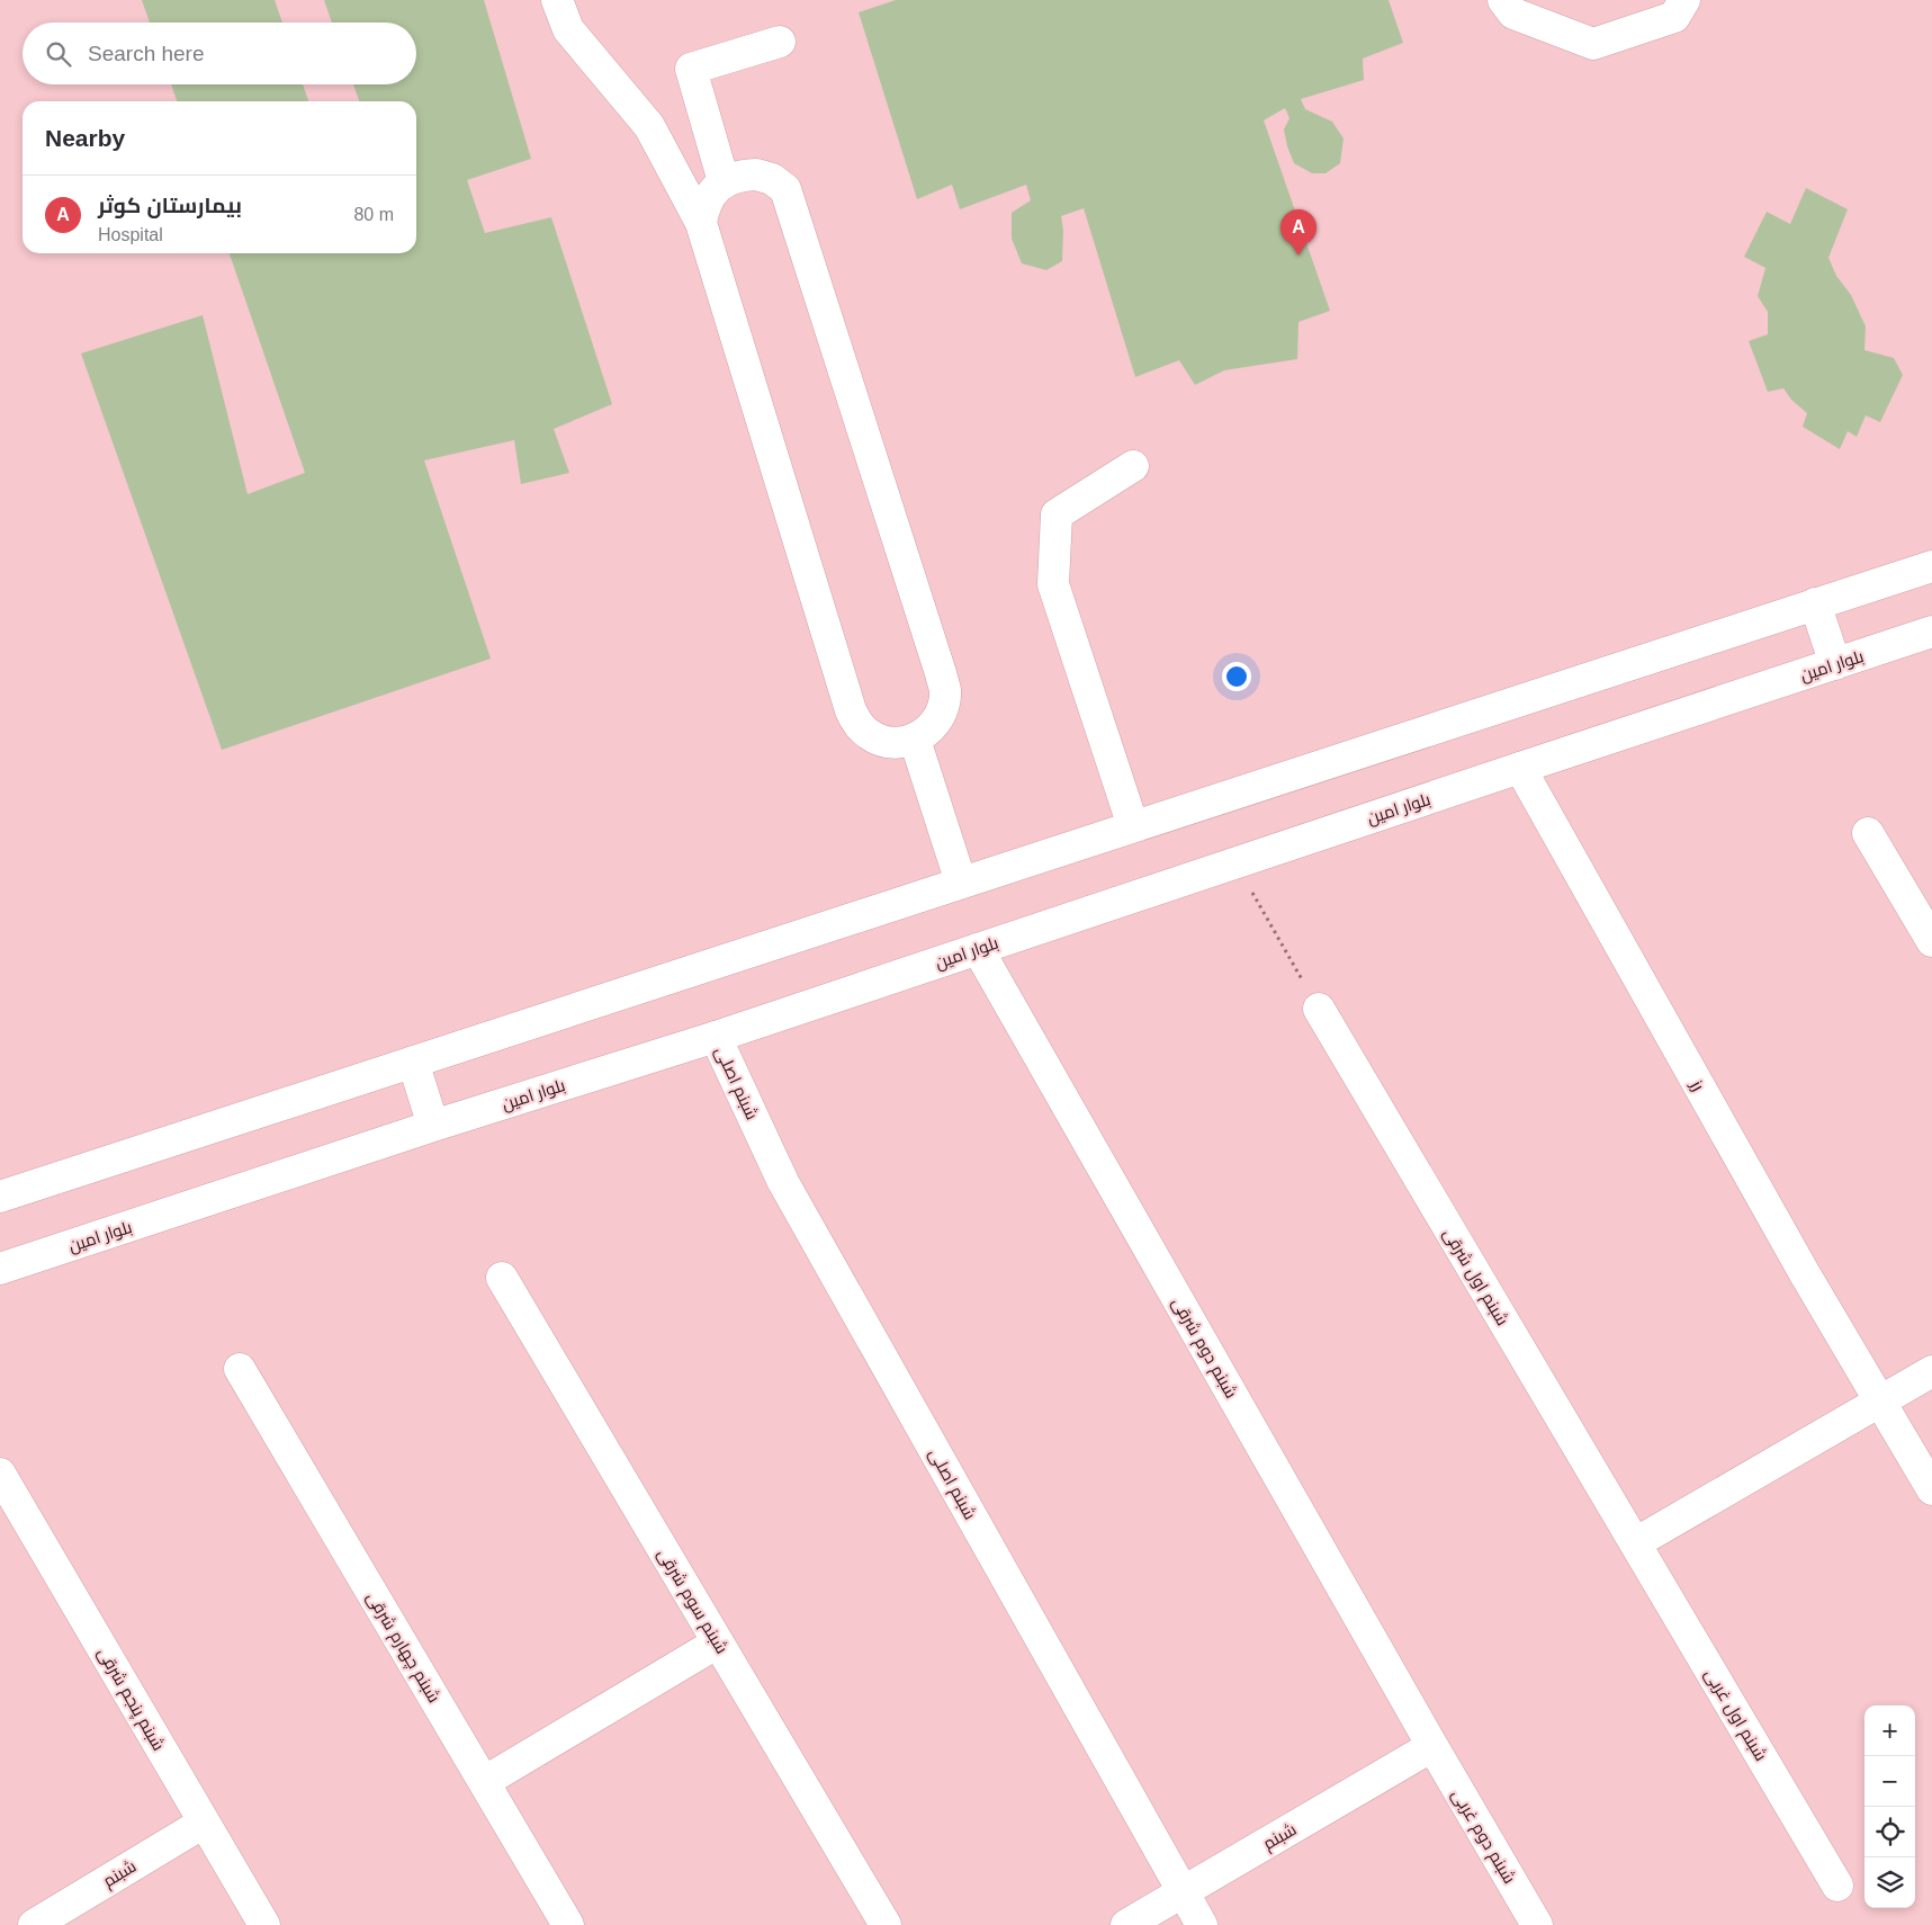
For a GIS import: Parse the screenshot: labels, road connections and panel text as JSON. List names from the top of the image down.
{
  "streets": {
    "street": [
      "بلوار امین",
      "شبنم اصلی",
      "رز",
      "شبنم اول شرقی",
      "شبنم دوم شرقی",
      "شبنم سوم شرقی",
      "شبنم چهارم شرقی",
      "شبنم پنجم شرقی",
      "شبنم اول غربی",
      "شبنم",
      "شبنم دوم غربی"
    ]
  },
  "crossings": [
    ["بلوار امین", "شبنم اصلی"],
    ["بلوار امین", "رز"],
    ["بلوار امین", "شبنم دوم شرقی"],
    ["شبنم اصلی", "شبنم"],
    ["شبنم اول شرقی", "شبنم اول غربی"],
    ["شبنم دوم شرقی", "شبنم"],
    ["شبنم دوم شرقی", "شبنم دوم غربی"],
    ["شبنم پنجم شرقی", "شبنم"],
    ["شبنم", "شبنم دوم غربی"]
  ],
  "page": {
    "search": "Search here",
    "heading": "Nearby",
    "list": [
      {
        "mark": "A",
        "name": "بیمارستان کوثر",
        "note": "Hospital",
        "value": "80 m"
      }
    ],
    "pins": "A",
    "map_buttons": ["+", "−"]
  }
}
